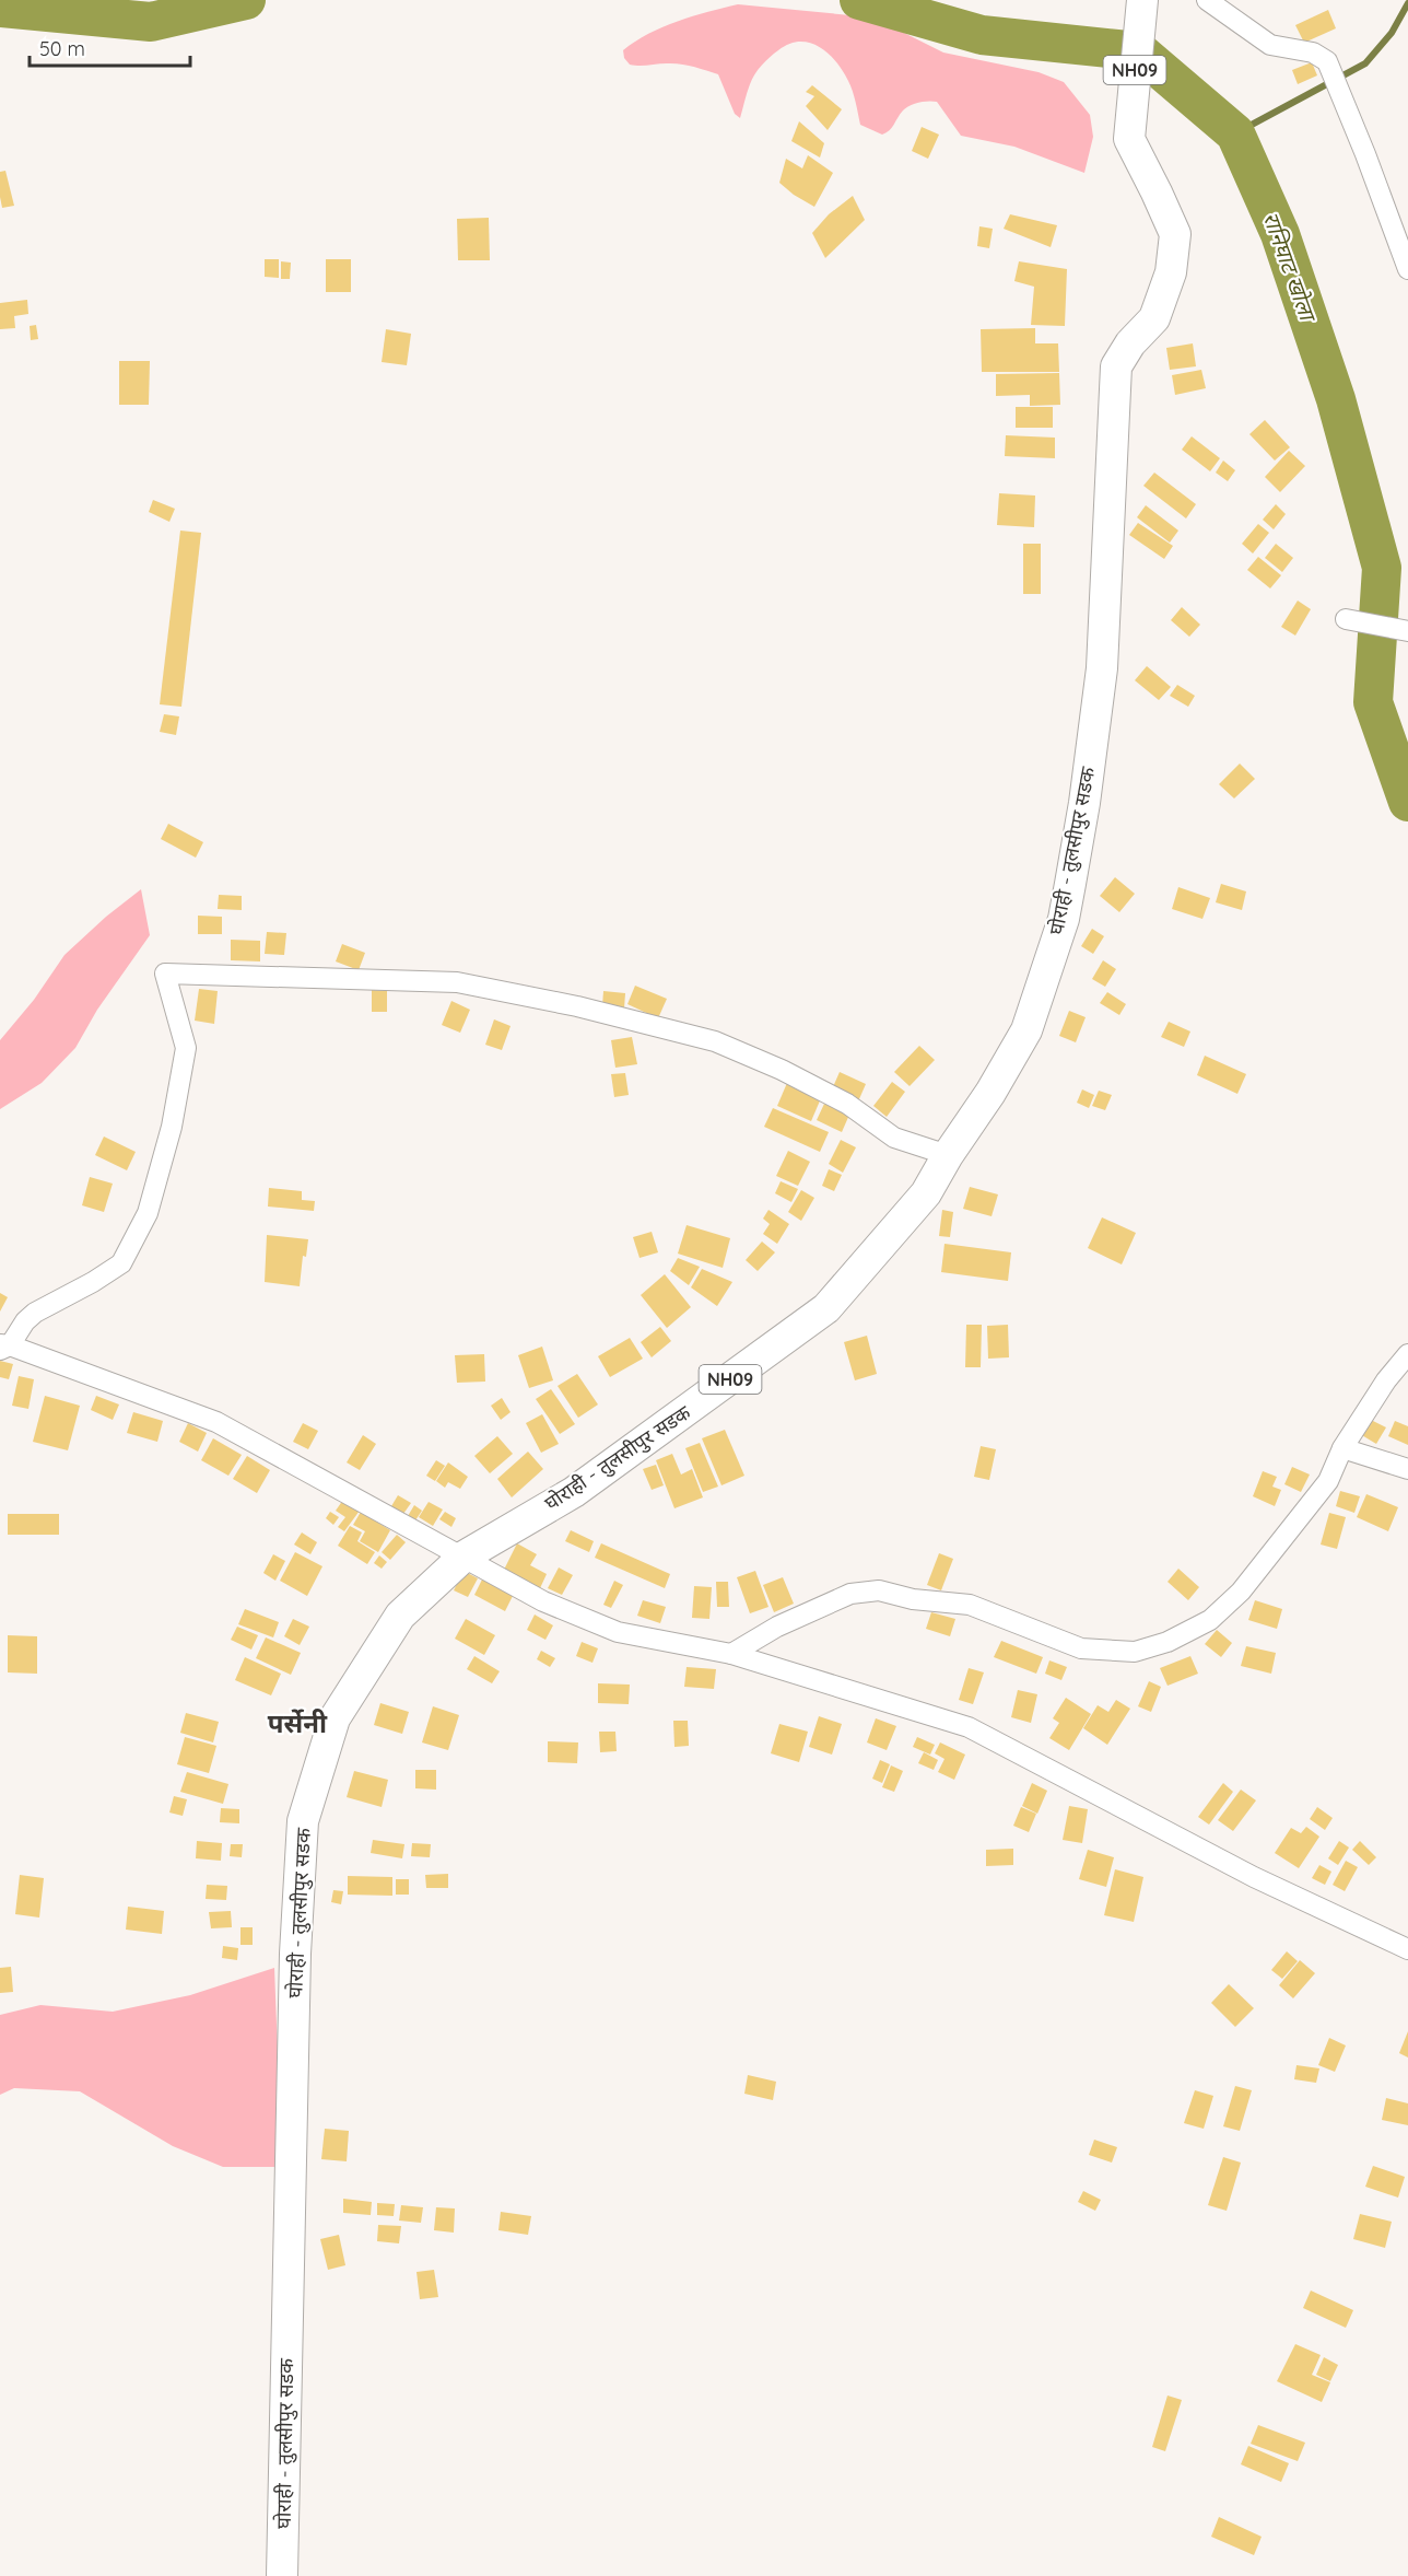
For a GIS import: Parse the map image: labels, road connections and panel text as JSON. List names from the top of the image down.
{
  "streets": {
    "main road": ["NH09", "घोराही - तुलसीपुर सडक"]
  },
  "districts": ["पर्सेनी"],
  "water": ["रानिघाट खोला"],
  "scale_bar": "50 m"
}
